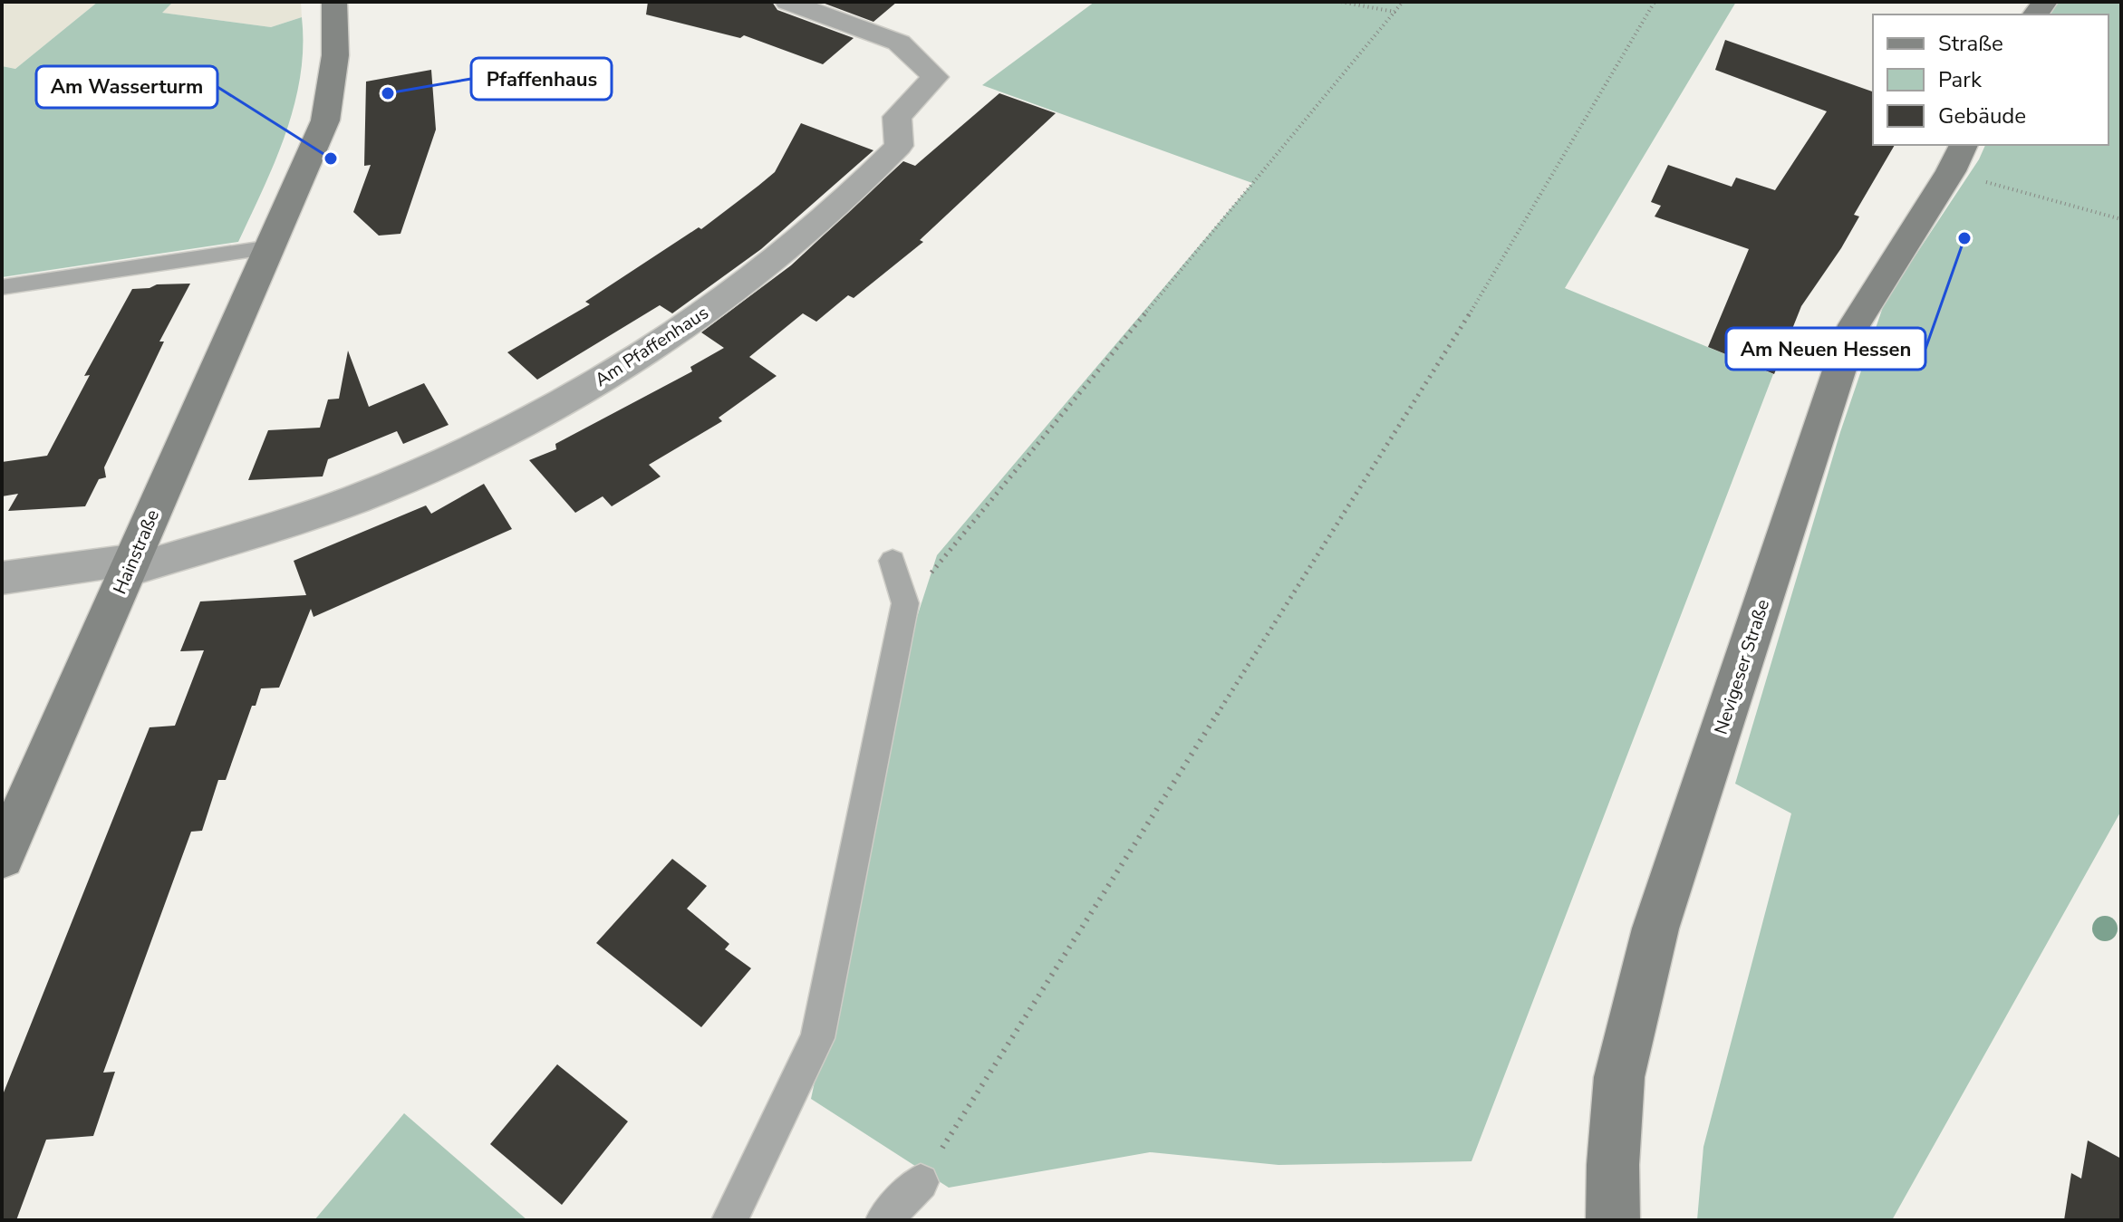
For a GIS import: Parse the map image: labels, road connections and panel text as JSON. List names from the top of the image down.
{
  "streets": {
    "main road": ["Hainstraße", "Nevigeser Straße"],
    "street": ["Am Pfaffenhaus"]
  },
  "crossings": [
    ["Am Pfaffenhaus", "Hainstraße"]
  ],
  "places": ["Pfaffenhaus", "Am Wasserturm", "Am Neuen Hessen"],
  "legend": ["Straße", "Park", "Gebäude"]
}
